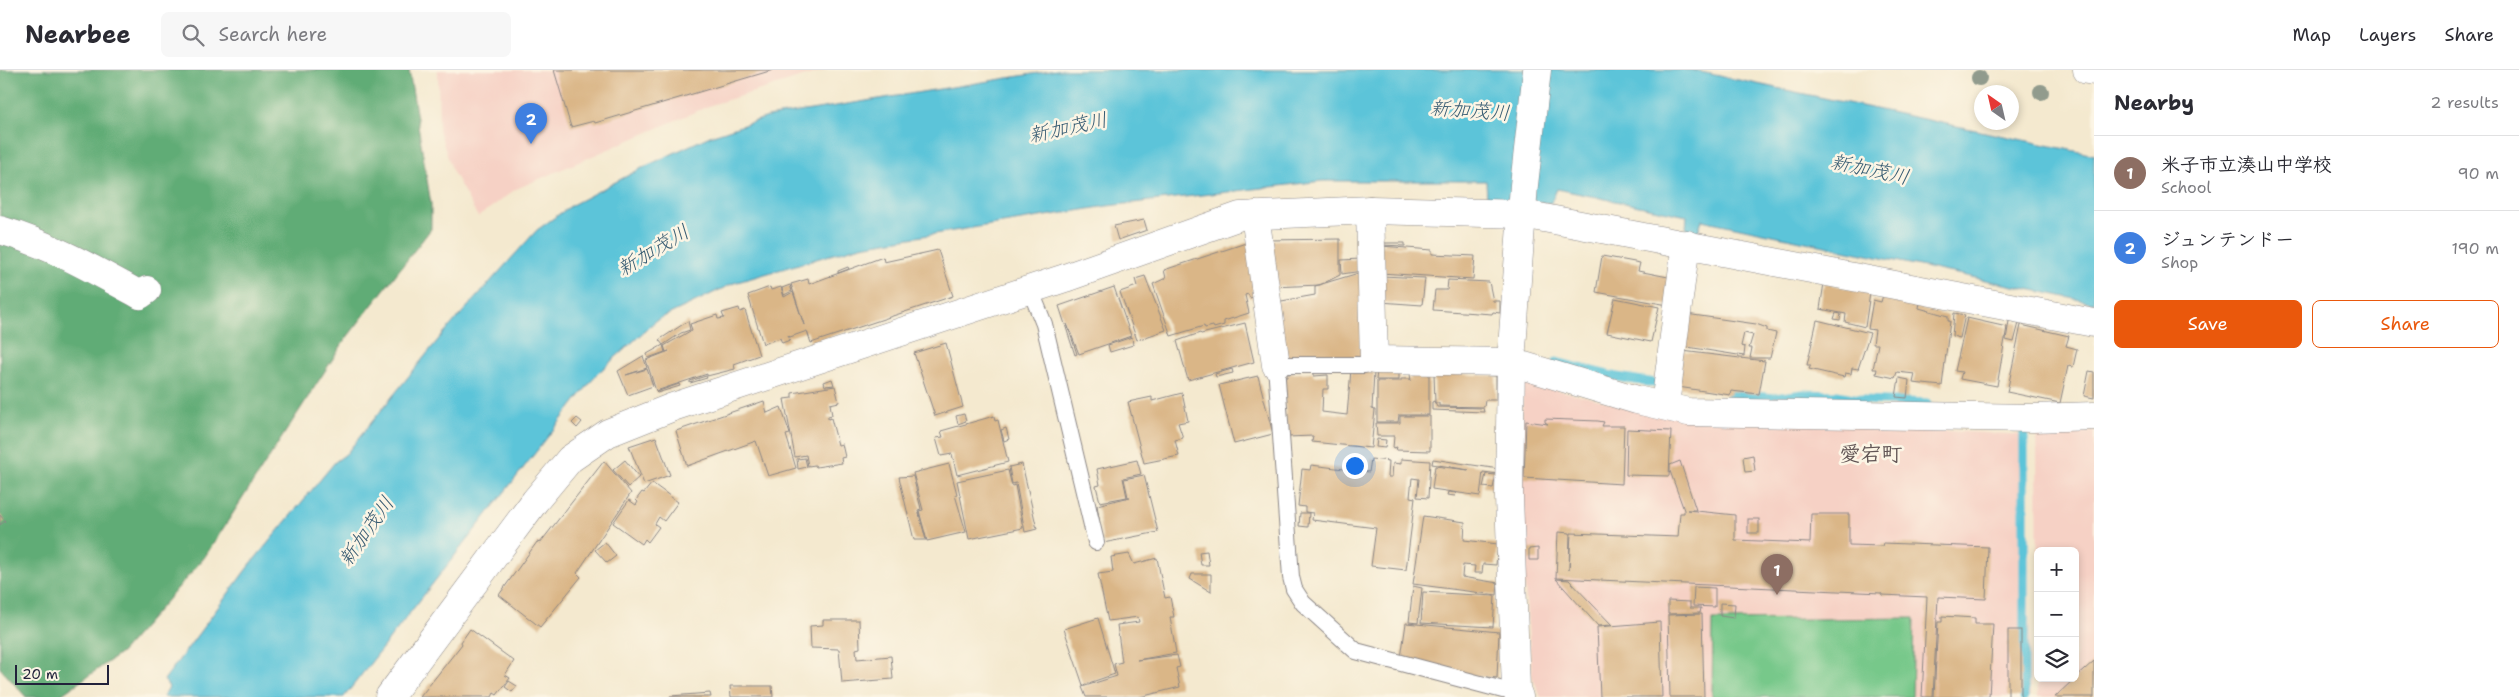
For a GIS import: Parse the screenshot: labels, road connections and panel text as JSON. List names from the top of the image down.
{
  "districts": ["愛宕町"],
  "water": ["新加茂川"],
  "scale_bar": "20 m",
  "north": "top left",
  "page": {
    "header": "Nearbee",
    "search": "Search here",
    "nav": ["Map", "Layers", "Share"],
    "heading": ["Nearby", "2 results"],
    "pins": ["2", "1"],
    "list": [
      {
        "mark": "1",
        "name": "米子市立湊山中学校",
        "note": "School",
        "value": "90 m"
      },
      {
        "mark": "2",
        "name": "ジュンテンドー",
        "note": "Shop",
        "value": "190 m"
      }
    ],
    "buttons": ["Save", "Share"],
    "map_buttons": ["+", "−"],
    "scale": "20 m"
  }
}
